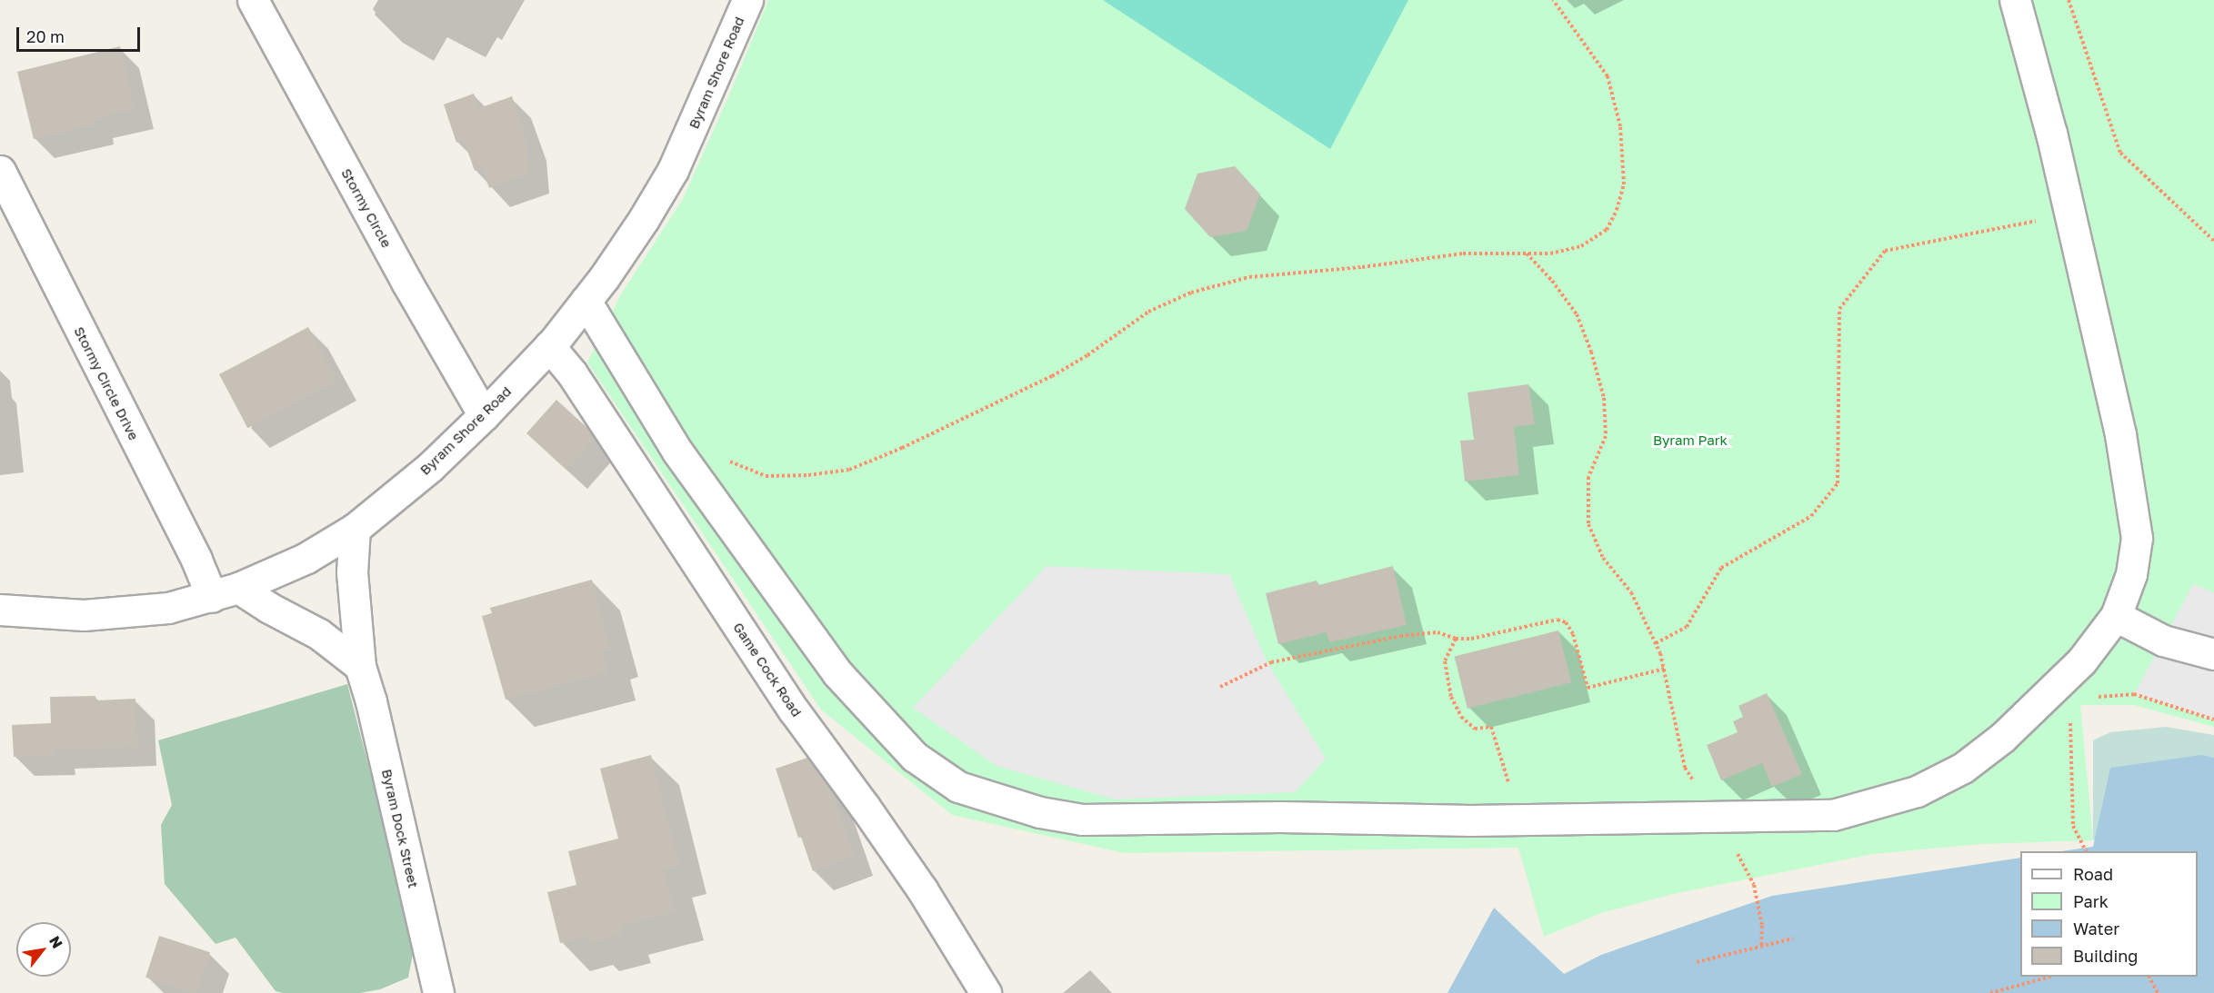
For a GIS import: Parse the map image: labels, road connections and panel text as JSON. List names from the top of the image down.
{
  "streets": {
    "street": [
      "Byram Shore Road",
      "Stormy Circle",
      "Stormy Circle Drive",
      "Game Cock Road",
      "Byram Dock Street"
    ]
  },
  "crossings": [
    ["Byram Shore Road", "Stormy Circle"],
    ["Byram Shore Road", "Stormy Circle Drive"],
    ["Byram Shore Road", "Game Cock Road"],
    ["Byram Shore Road", "Byram Dock Street"]
  ],
  "parks": ["Byram Park"],
  "legend": [
    "Road",
    "Park",
    "Water",
    "Building"
  ],
  "scale_bar": "20 m",
  "north": "top right"
}
